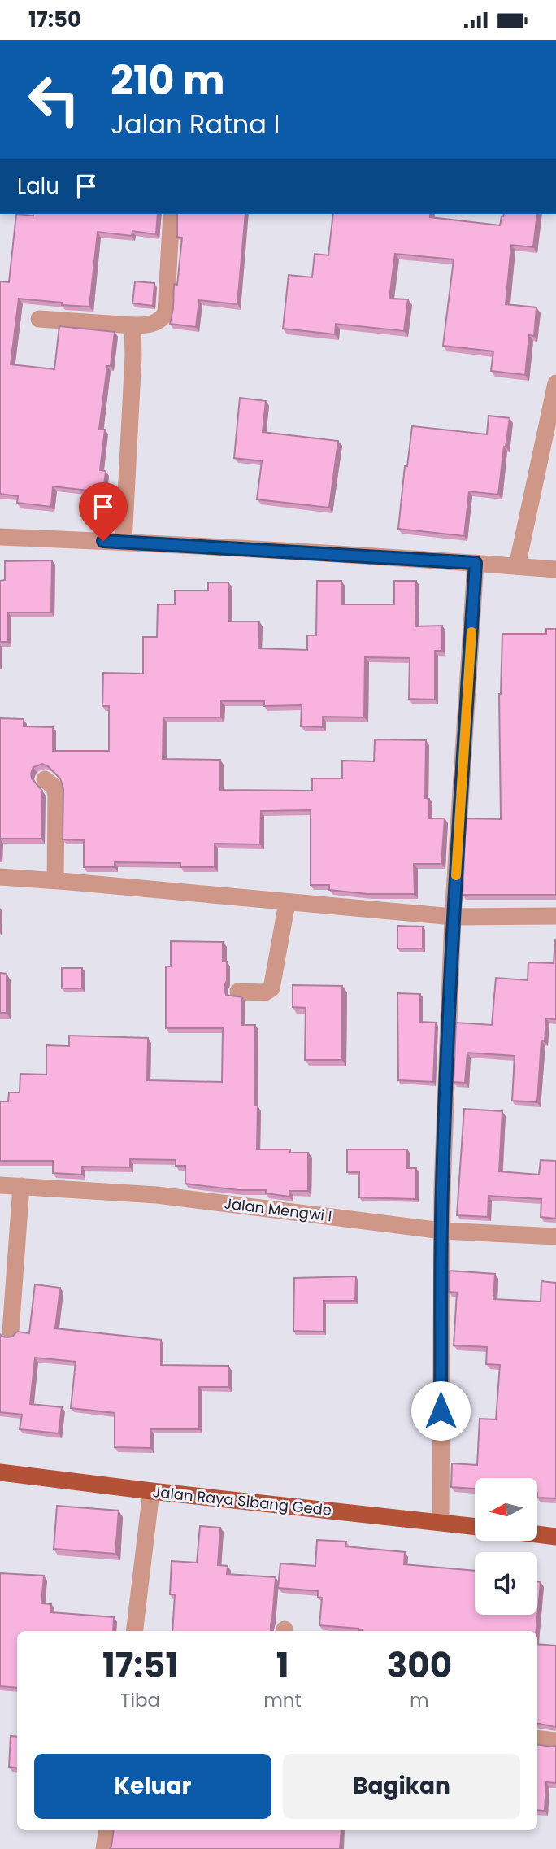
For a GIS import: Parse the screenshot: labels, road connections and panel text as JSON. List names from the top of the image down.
{
  "streets": {
    "main road": ["Jalan Raya Sibang Gede"],
    "street": ["Jalan Mengwi I"]
  },
  "north": "left",
  "page": {
    "status": "17:50",
    "turn": ["210 m", "Jalan Ratna I"],
    "then": "Lalu",
    "eta": [
      "17:51",
      "Tiba",
      "1",
      "mnt",
      "300",
      "m"
    ],
    "buttons": ["Keluar", "Bagikan"]
  }
}
